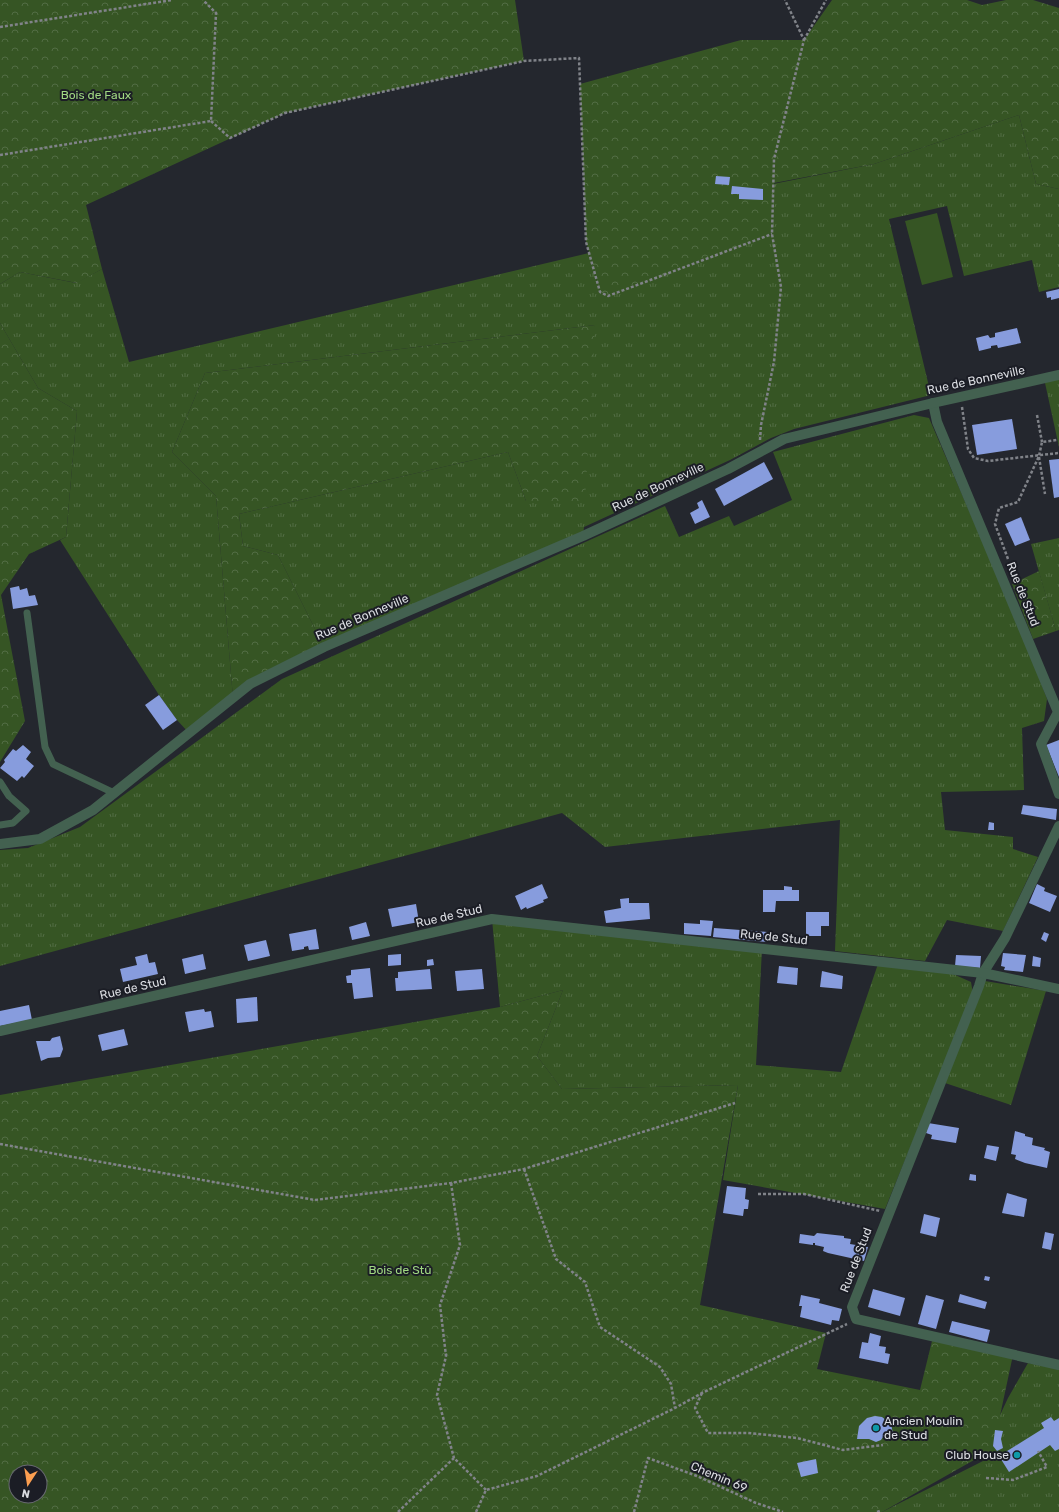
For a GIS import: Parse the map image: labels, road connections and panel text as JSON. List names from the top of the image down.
{
  "streets": {
    "street": ["Rue de Bonneville", "Rue de Stud"],
    "path": ["Chemin 69"]
  },
  "crossings": [
    ["Rue de Bonneville", "Rue de Stud"]
  ],
  "parks": ["Bois de Faux", "Bois de Stû"],
  "places": ["Ancien Moulin de Stud", "Club House"],
  "north": "bottom"
}
